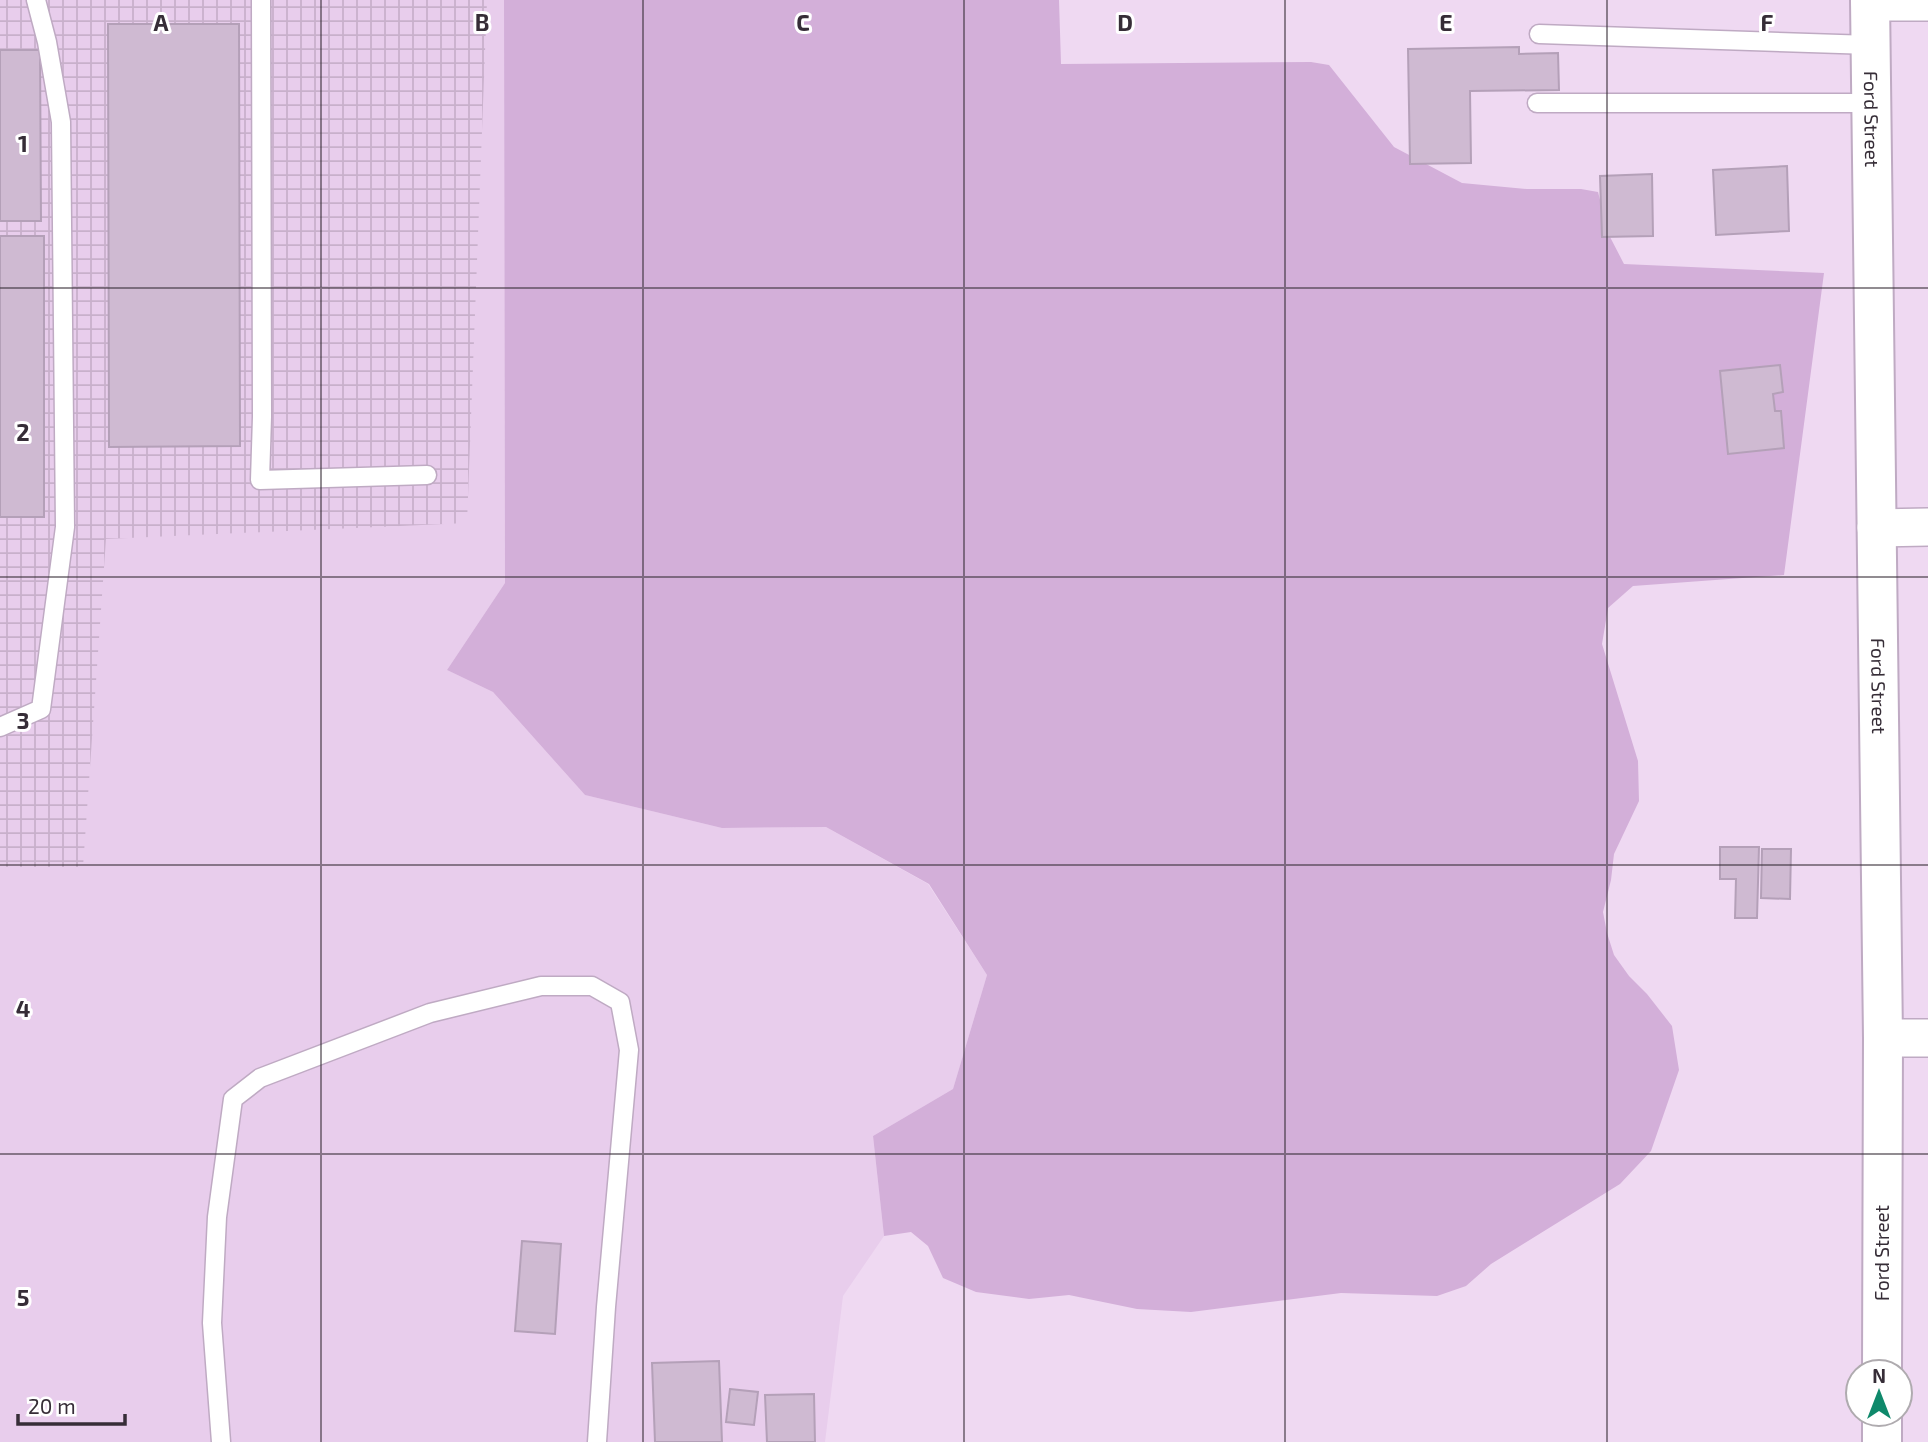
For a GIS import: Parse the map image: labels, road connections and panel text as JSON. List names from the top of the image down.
{
  "streets": {
    "street": ["Ford Street"]
  },
  "scale_bar": "20 m",
  "north": "top",
  "grid": {
    "columns": [
      "A",
      "B",
      "C",
      "D",
      "E",
      "F"
    ],
    "rows": [
      "1",
      "2",
      "3",
      "4",
      "5"
    ]
  }
}
